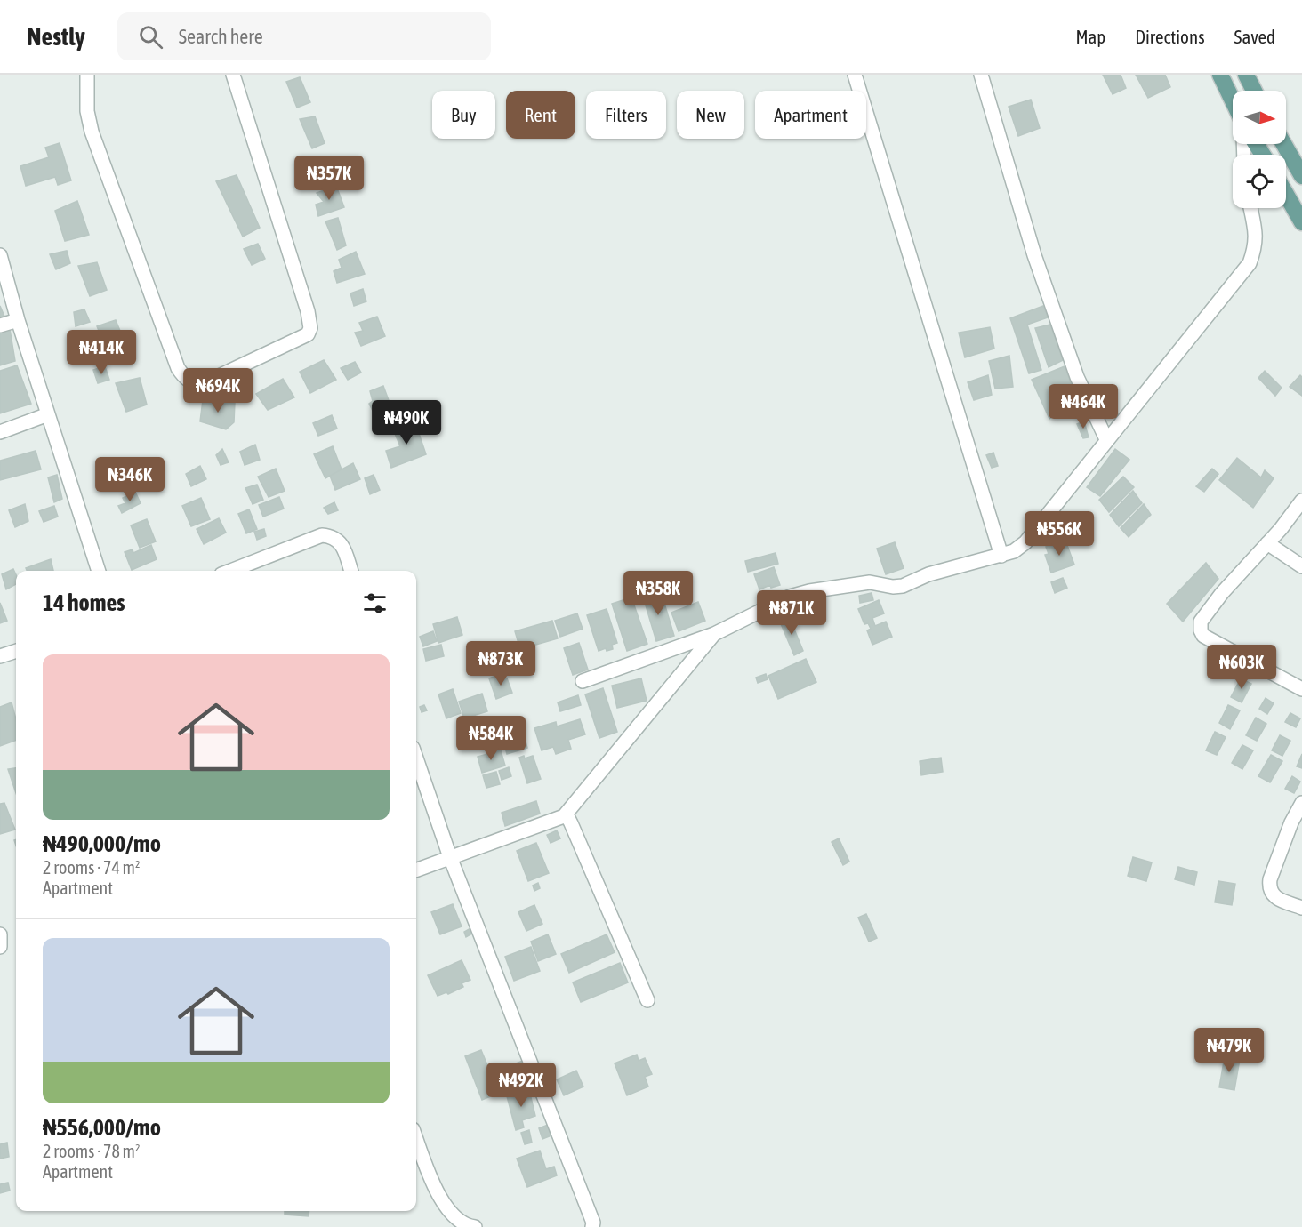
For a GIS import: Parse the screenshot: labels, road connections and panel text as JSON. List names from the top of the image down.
{
  "north": "right",
  "page": {
    "header": "Nestly",
    "search": "Search here",
    "nav": ["Map", "Directions", "Saved"],
    "chip": [
      "Buy",
      "Rent",
      "Filters",
      "New",
      "Apartment"
    ],
    "price": [
      "₦357K",
      "₦414K",
      "₦694K",
      "₦464K",
      "₦490K",
      "₦346K",
      "₦556K",
      "₦358K",
      "₦871K",
      "₦873K",
      "₦603K",
      "₦584K",
      "₦479K",
      "₦492K"
    ],
    "heading": "14 homes",
    "list": [
      {
        "name": "₦490,000/mo",
        "note": "2 rooms · 74 m² · Apartment"
      },
      {
        "name": "₦556,000/mo",
        "note": "2 rooms · 78 m² · Apartment"
      }
    ]
  }
}
